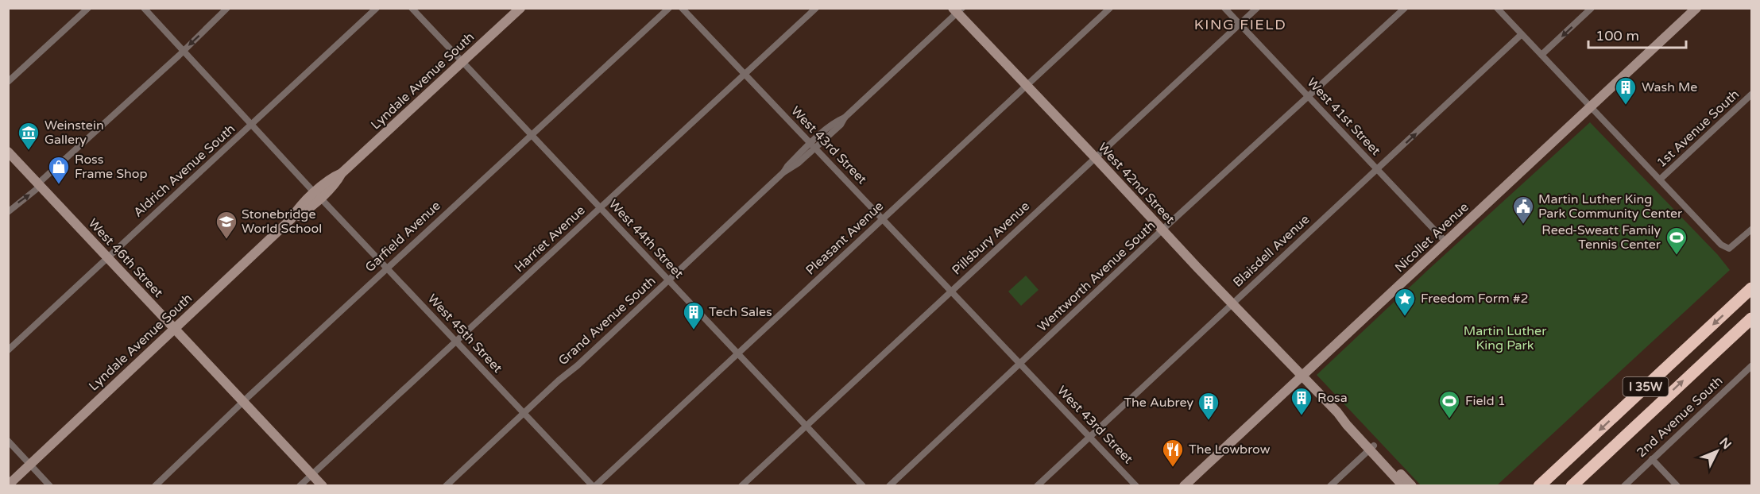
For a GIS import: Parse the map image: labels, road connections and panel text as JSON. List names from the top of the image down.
{
  "streets": {
    "highway": ["I 35W"],
    "main road": [
      "Lyndale Avenue South",
      "West 42nd Street",
      "Nicollet Avenue",
      "West 46th Street"
    ],
    "street": [
      "West 41st Street",
      "1st Avenue South",
      "West 43rd Street",
      "Aldrich Avenue South",
      "Garfield Avenue",
      "Pleasant Avenue",
      "Pillsbury Avenue",
      "Harriet Avenue",
      "West 44th Street",
      "Blaisdell Avenue",
      "Wentworth Avenue South",
      "Grand Avenue South",
      "West 45th Street",
      "2nd Avenue South"
    ]
  },
  "crossings": [
    ["Lyndale Avenue South", "West 44th Street"],
    ["Lyndale Avenue South", "West 46th Street"],
    ["Lyndale Avenue South", "West 45th Street"],
    ["West 41st Street", "Nicollet Avenue"],
    ["West 41st Street", "Pillsbury Avenue"],
    ["West 41st Street", "Blaisdell Avenue"],
    ["West 41st Street", "Wentworth Avenue South"],
    ["West 43rd Street", "Pleasant Avenue"],
    ["West 43rd Street", "Pillsbury Avenue"],
    ["West 43rd Street", "Harriet Avenue"],
    ["West 43rd Street", "Blaisdell Avenue"],
    ["West 43rd Street", "Wentworth Avenue South"],
    ["West 43rd Street", "Grand Avenue South"],
    ["Aldrich Avenue South", "West 46th Street"],
    ["Aldrich Avenue South", "West 45th Street"],
    ["West 42nd Street", "Nicollet Avenue"],
    ["West 42nd Street", "Pleasant Avenue"],
    ["West 42nd Street", "Pillsbury Avenue"],
    ["West 42nd Street", "Blaisdell Avenue"],
    ["West 42nd Street", "Wentworth Avenue South"],
    ["West 42nd Street", "Grand Avenue South"],
    ["Garfield Avenue", "West 44th Street"],
    ["Garfield Avenue", "West 46th Street"],
    ["Garfield Avenue", "West 45th Street"],
    ["Pleasant Avenue", "West 44th Street"],
    ["Pleasant Avenue", "West 45th Street"],
    ["Pillsbury Avenue", "West 44th Street"],
    ["Harriet Avenue", "West 44th Street"],
    ["Harriet Avenue", "West 46th Street"],
    ["Harriet Avenue", "West 45th Street"],
    ["West 44th Street", "Grand Avenue South"],
    ["Grand Avenue South", "West 45th Street"]
  ],
  "districts": ["KING FIELD"],
  "parks": ["Martin Luther King Park"],
  "places": {
    "building": [
      "Wash Me",
      "Tech Sales",
      "Rosa",
      "The Aubrey"
    ],
    "museum": ["Weinstein Gallery"],
    "shop": ["Ross Frame Shop"],
    "public building": ["Martin Luther King Park Community Center"],
    "school or university": ["Stonebridge World School"],
    "sports": ["Reed-Sweatt Family Tennis Center", "Field 1"],
    "place": ["Freedom Form #2"],
    "restaurant": ["The Lowbrow"]
  },
  "scale_bar": "100 m",
  "north": "top right"
}
